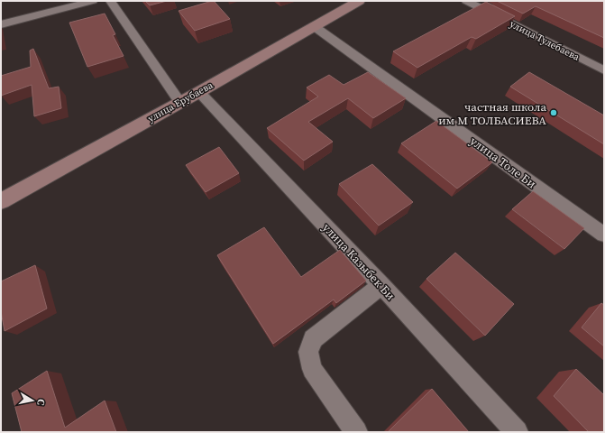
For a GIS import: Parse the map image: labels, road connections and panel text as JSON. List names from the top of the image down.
{
  "streets": {
    "street": [
      "улица Тулебаева",
      "улица Ерубаева",
      "улица Толе Би",
      "улица Казыбек Би"
    ]
  },
  "crossings": [
    ["улица Ерубаева", "улица Толе Би"],
    ["улица Ерубаева", "улица Казыбек Би"]
  ],
  "places": ["частная школа им М ТОЛБАСИЕВА"],
  "north": "right"
}
